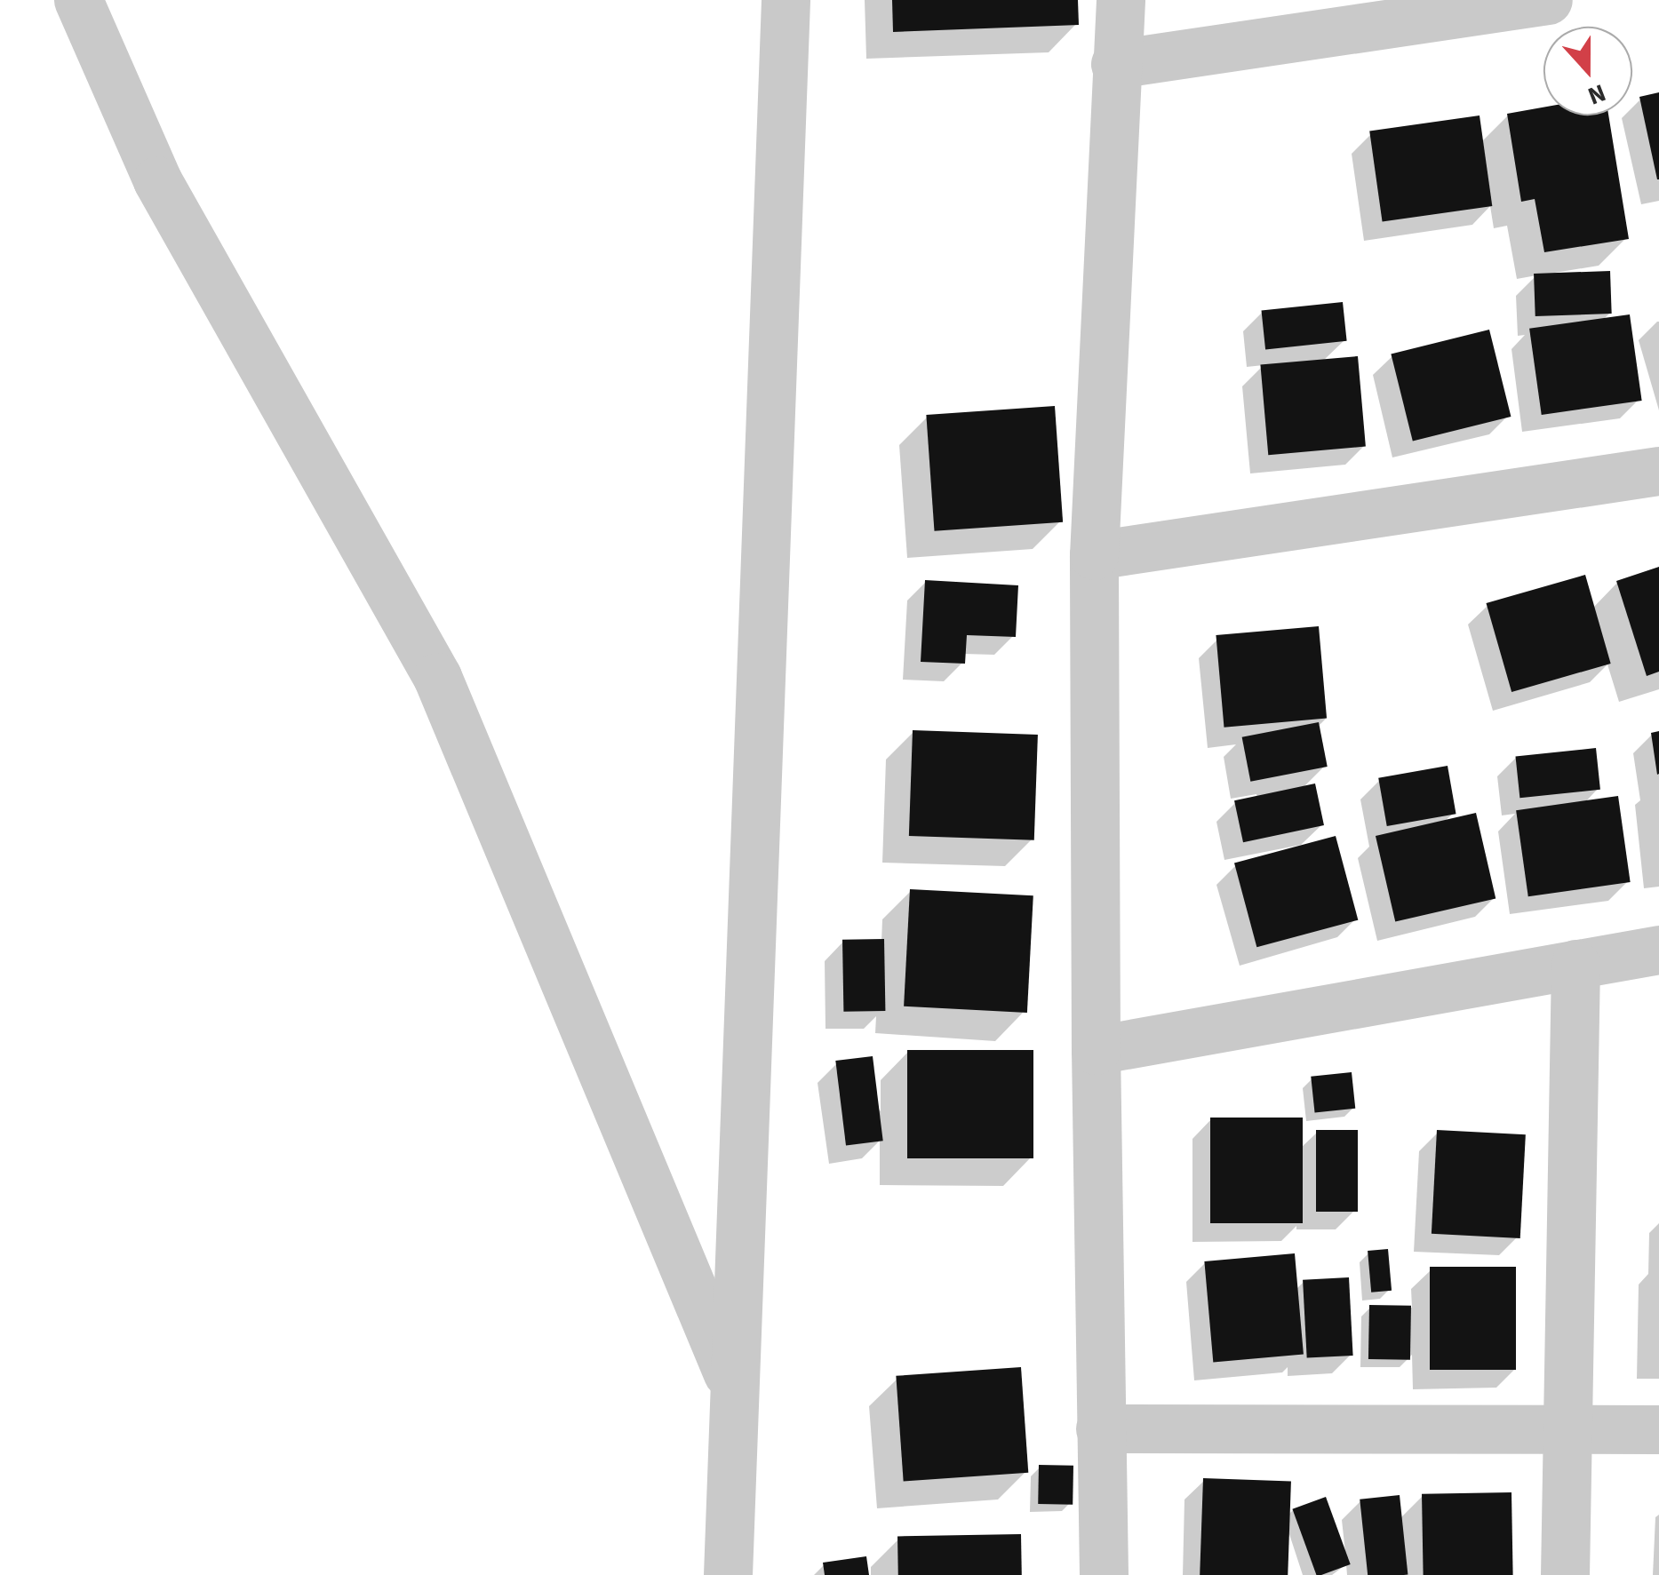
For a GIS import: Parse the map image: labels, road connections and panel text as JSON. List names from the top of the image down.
{
  "north": "bottom"
}
